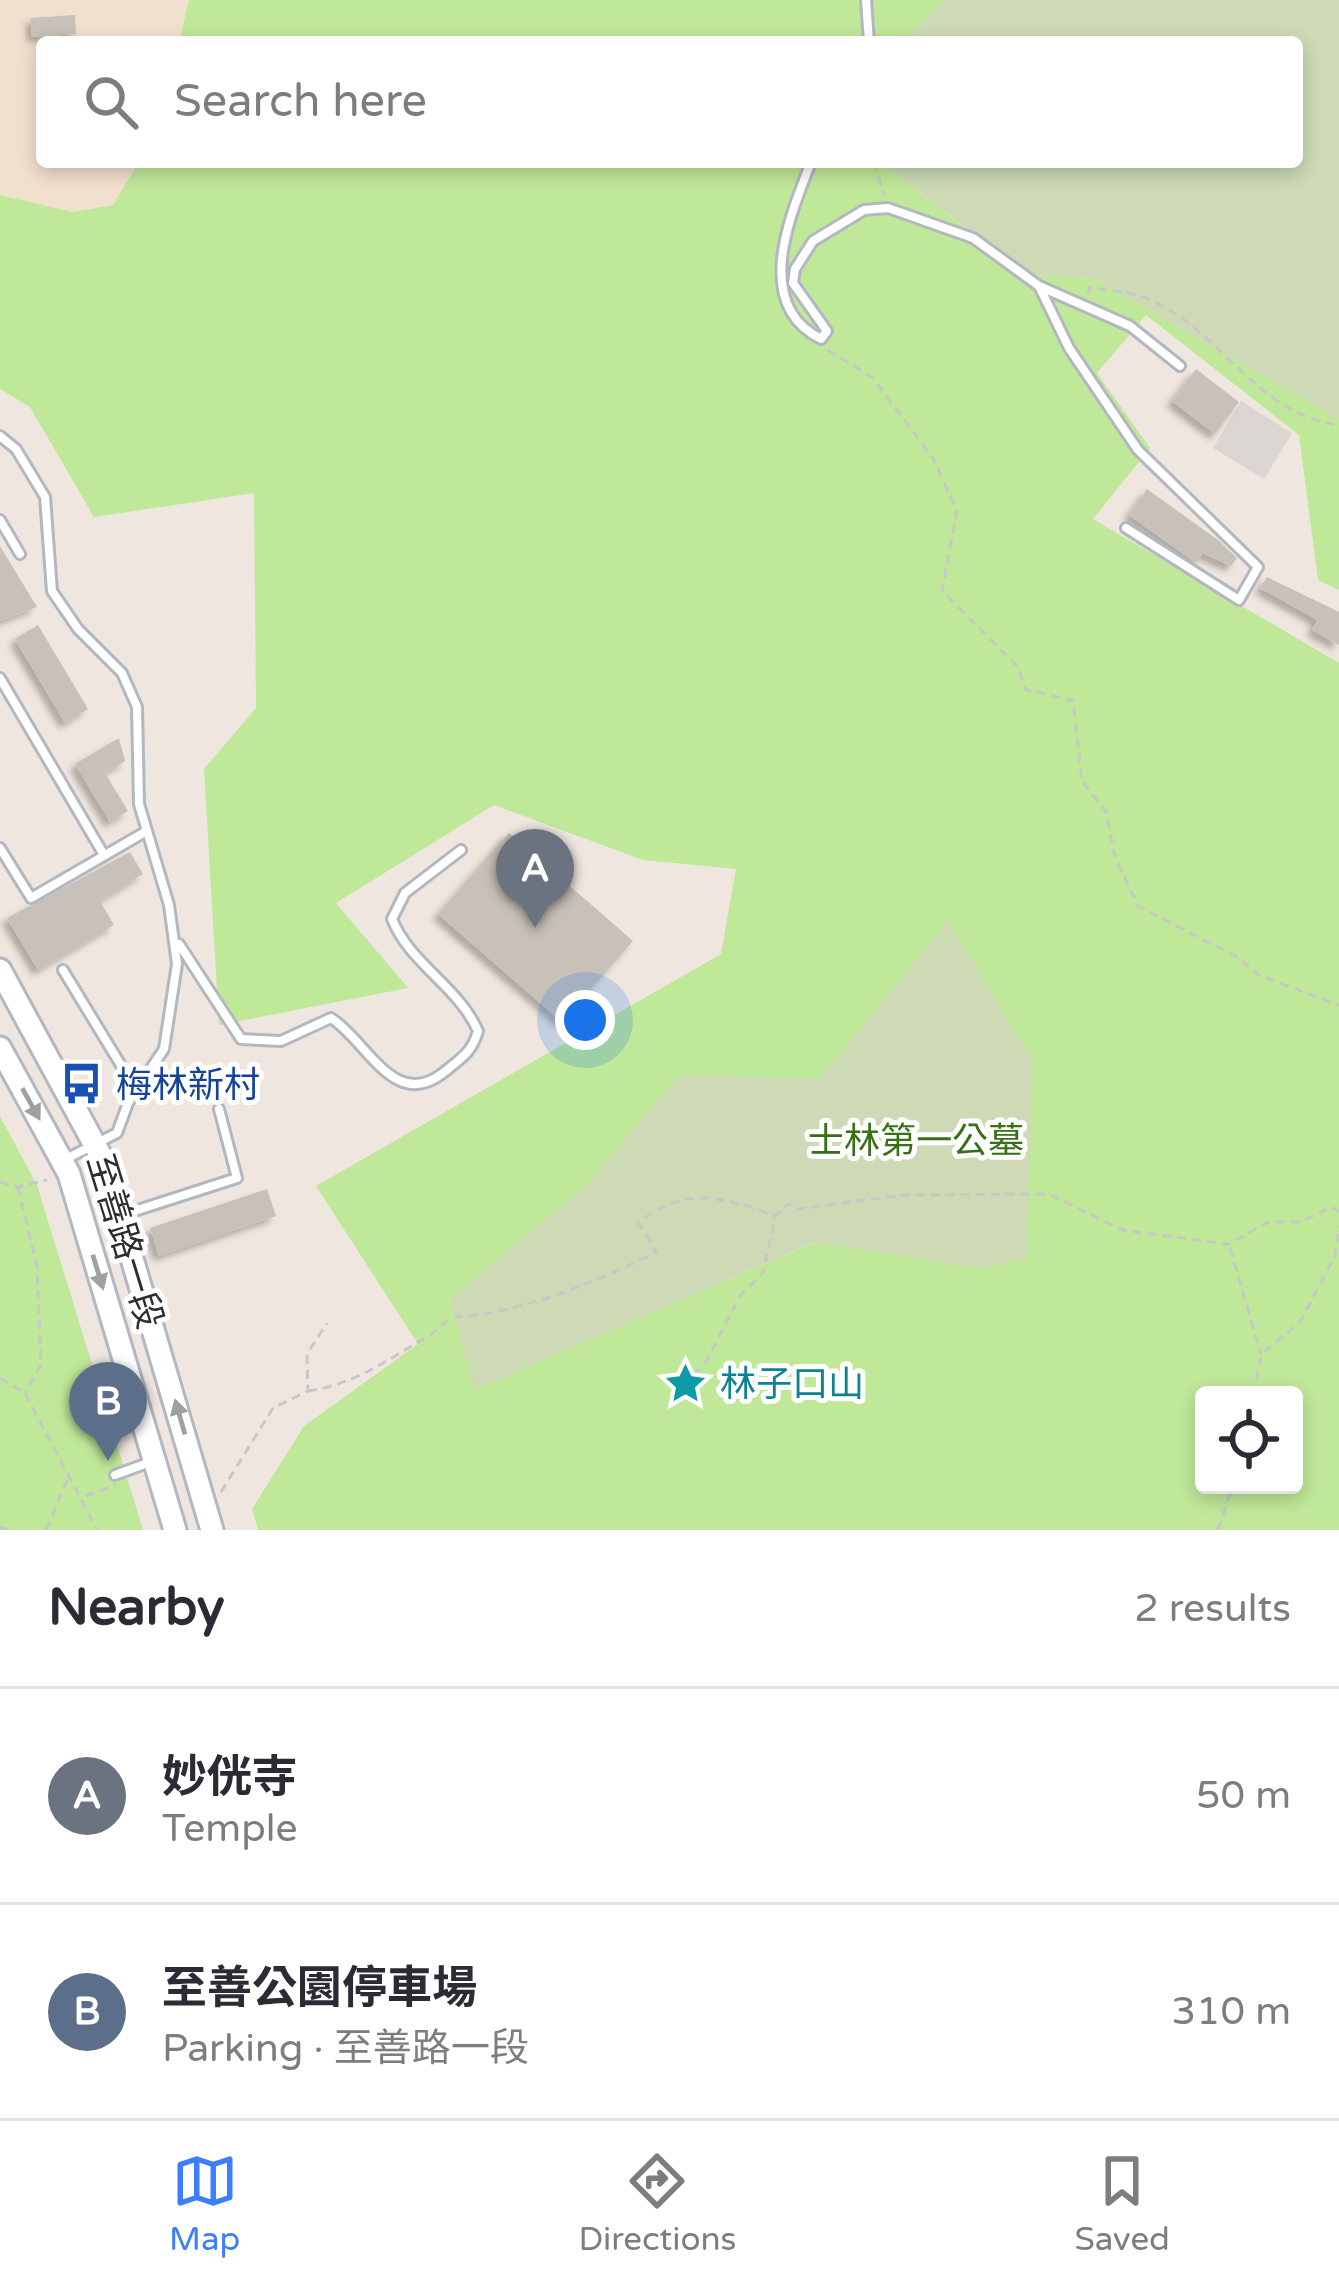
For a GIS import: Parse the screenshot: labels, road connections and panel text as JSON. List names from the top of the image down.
{
  "streets": {
    "main road": ["至善路一段"]
  },
  "parks": ["士林第一公墓"],
  "places": {
    "bus stop": ["梅林新村"],
    "place": ["林子口山"]
  },
  "page": {
    "search": "Search here",
    "pins": ["A", "B"],
    "heading": ["Nearby", "2 results"],
    "list": [
      {
        "mark": "A",
        "name": "妙侊寺",
        "note": "Temple",
        "value": "50 m"
      },
      {
        "mark": "B",
        "name": "至善公園停車場",
        "note": "Parking · 至善路一段",
        "value": "310 m"
      }
    ],
    "nav": ["Map", "Directions", "Saved"]
  }
}
